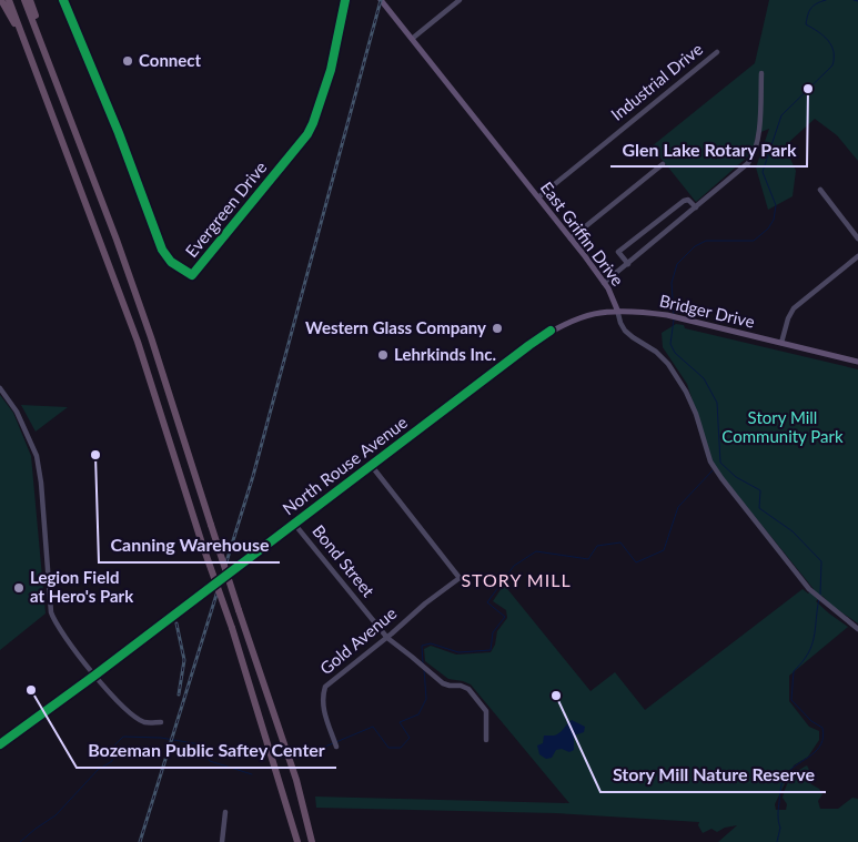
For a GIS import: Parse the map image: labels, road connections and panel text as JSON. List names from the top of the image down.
{
  "streets": {
    "main road": ["East Griffin Drive", "Bridger Drive", "North Rouse Avenue"],
    "street": [
      "Industrial Drive",
      "Evergreen Drive",
      "Bond Street",
      "Gold Avenue"
    ]
  },
  "crossings": [
    ["Industrial Drive", "East Griffin Drive"],
    ["East Griffin Drive", "Bridger Drive"],
    ["Bridger Drive", "North Rouse Avenue"],
    ["North Rouse Avenue", "Bond Street"],
    ["North Rouse Avenue", "Gold Avenue"],
    ["Bond Street", "Gold Avenue"]
  ],
  "districts": ["STORY MILL"],
  "parks": ["Story Mill Community Park"],
  "places": [
    "Connect",
    "Glen Lake Rotary Park",
    "Western Glass Company",
    "Lehrkinds Inc.",
    "Canning Warehouse",
    "Legion Field at Hero's Park",
    "Bozeman Public Saftey Center",
    "Story Mill Nature Reserve"
  ]
}
